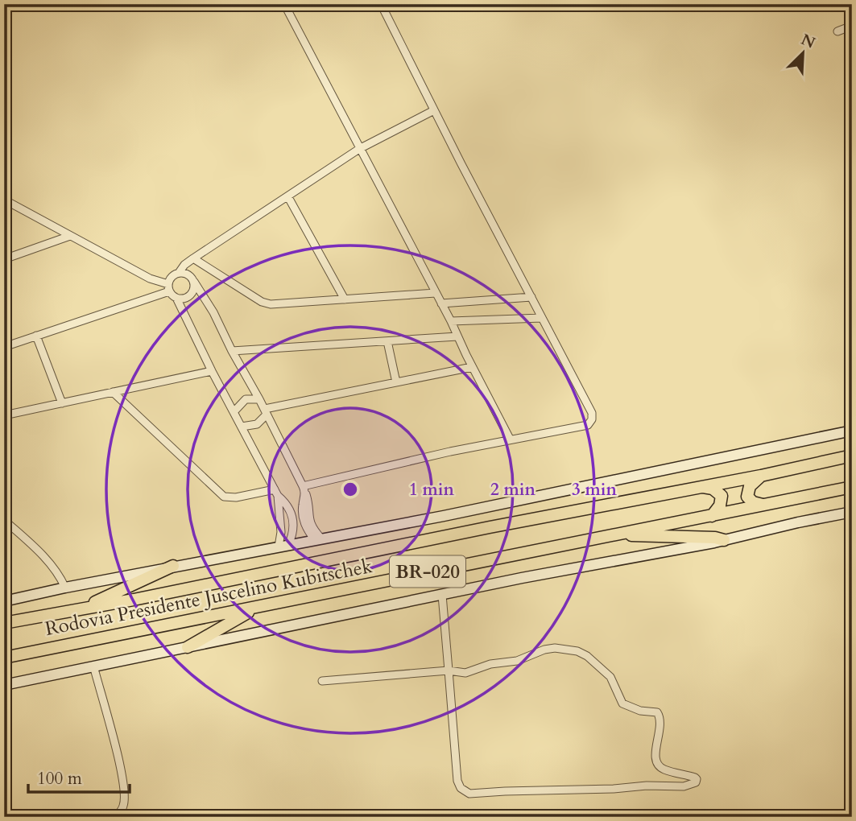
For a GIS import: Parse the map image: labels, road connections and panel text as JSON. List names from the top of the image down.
{
  "streets": {
    "highway": ["BR-020", "Rodovia Presidente Juscelino Kubitschek"]
  },
  "scale_bar": "100 m",
  "north": "top right",
  "rings": ["1 min", "2 min", "3 min"]
}
